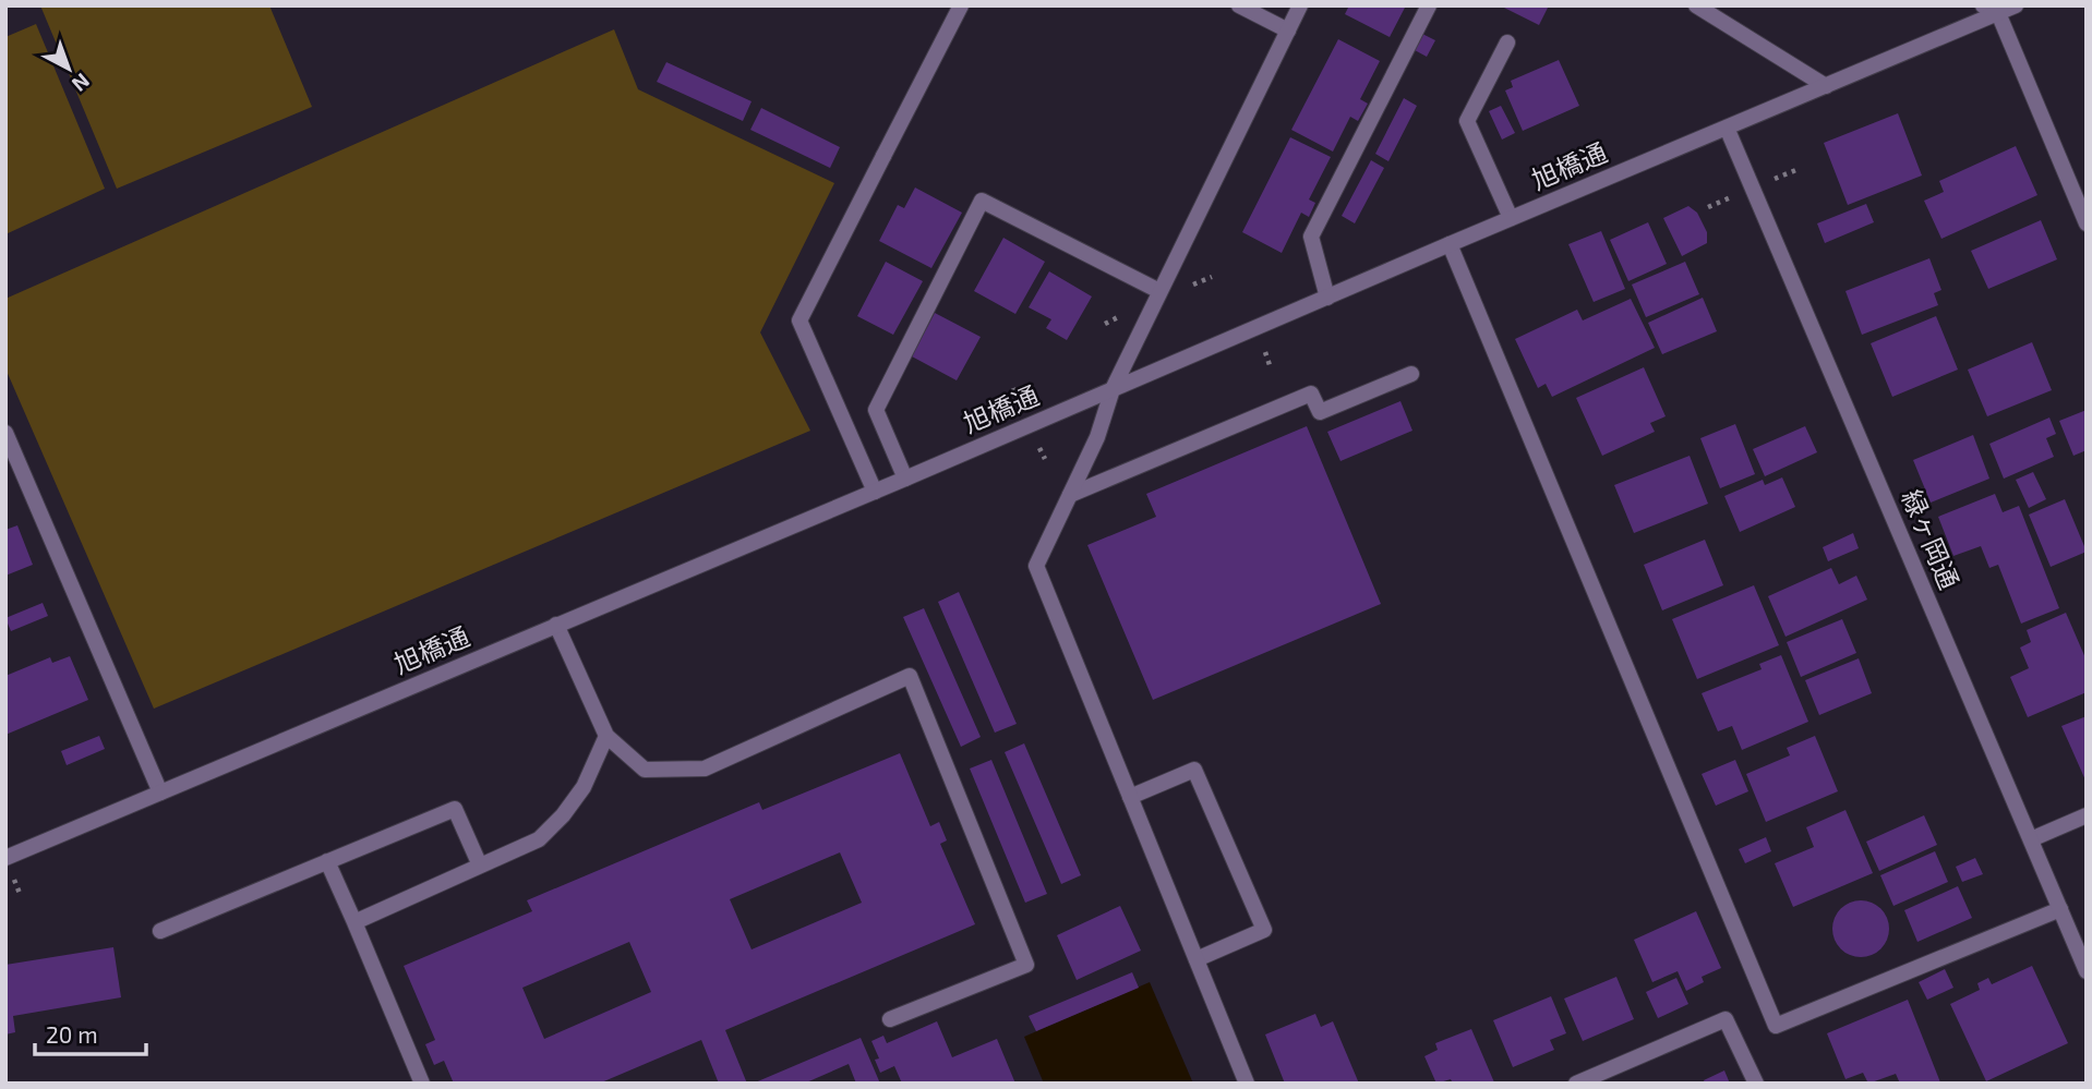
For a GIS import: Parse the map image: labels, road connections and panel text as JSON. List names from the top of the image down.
{
  "streets": {
    "street": ["旭橋通", "緑ヶ岡通"]
  },
  "crossings": [
    ["旭橋通", "緑ヶ岡通"]
  ],
  "scale_bar": "20 m",
  "north": "bottom right"
}
